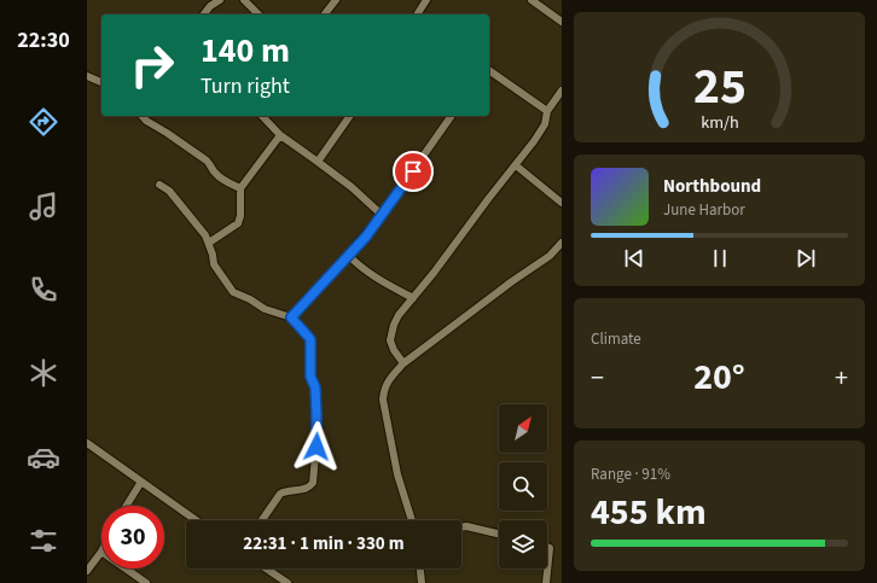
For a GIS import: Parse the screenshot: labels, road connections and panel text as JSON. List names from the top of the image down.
{
  "north": "top right",
  "page": {
    "tabs": "22:30",
    "turn": ["140 m", "Turn right"],
    "song": ["Northbound", "June Harbor"],
    "tile": [
      "Climate",
      ["Range · 91%", "455 km"]
    ],
    "heat": ["−", "20°", "+"],
    "limit": "30",
    "trip": "22:31 · 1 min · 330 m",
    "gauge": ["25", "km/h"]
  }
}
